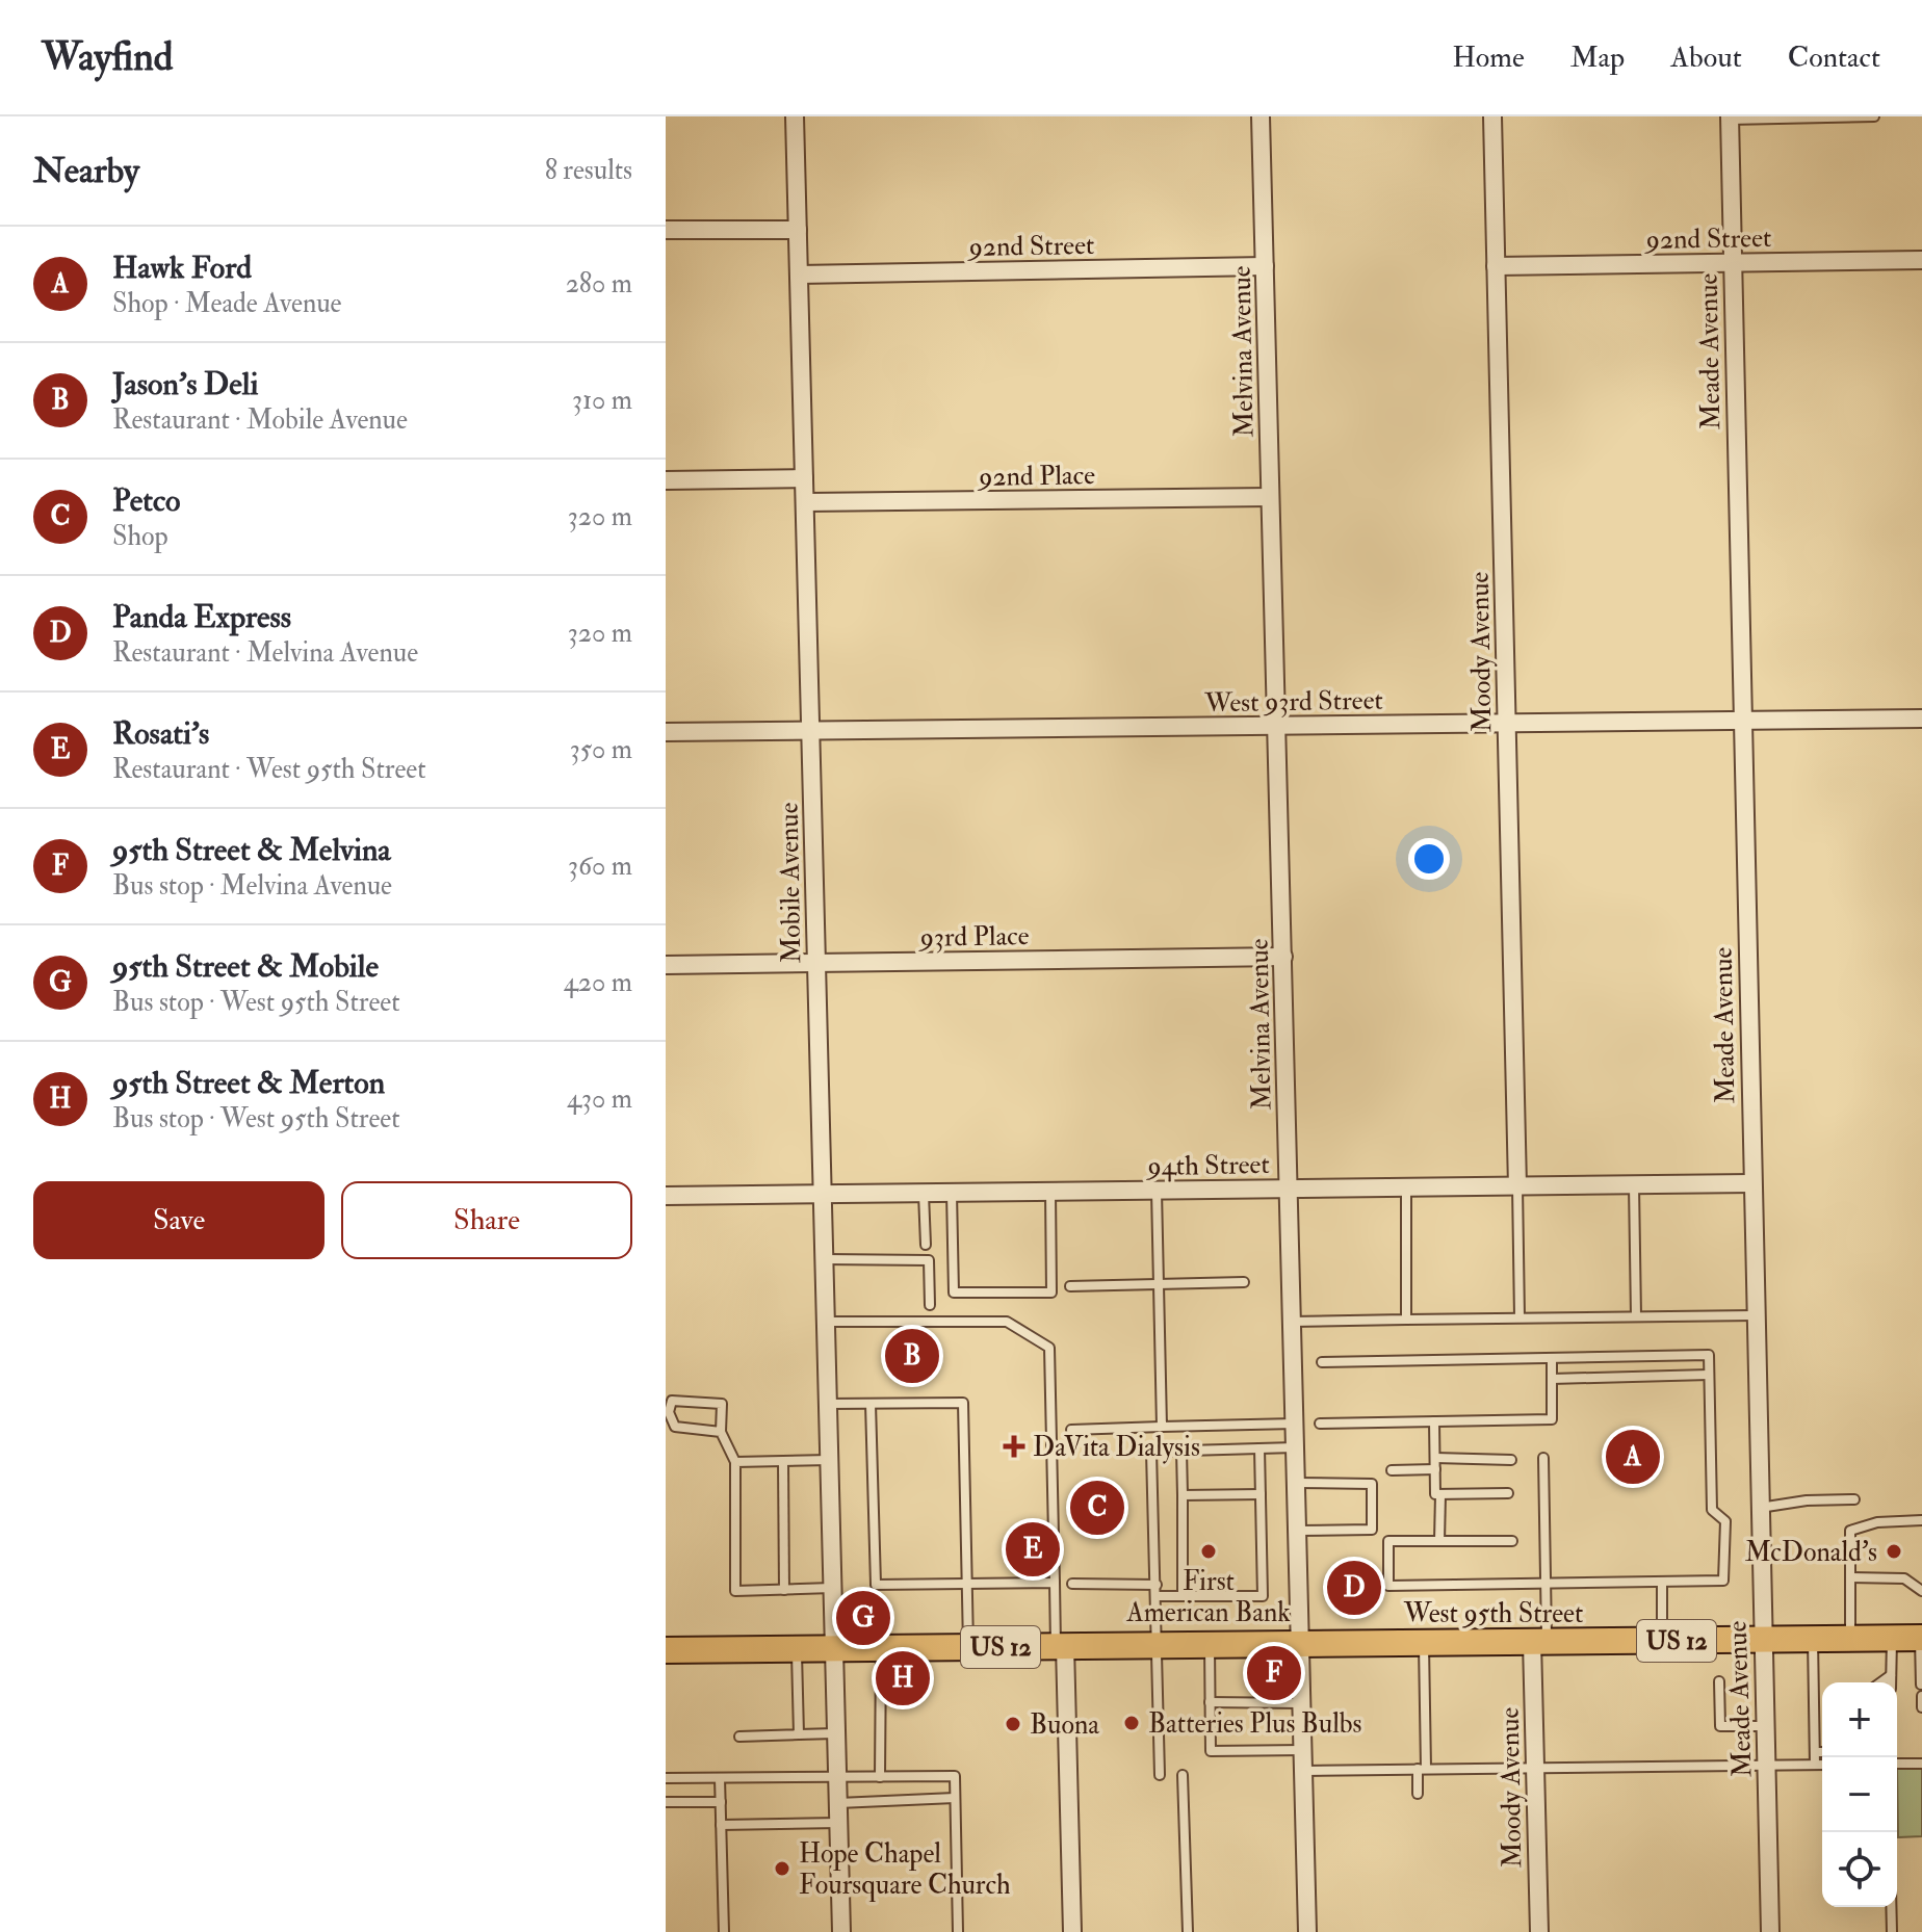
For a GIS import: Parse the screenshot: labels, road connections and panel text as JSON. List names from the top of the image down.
{
  "streets": {
    "main road": ["West 95th Street", "US 12"],
    "street": [
      "92nd Street",
      "Melvina Avenue",
      "Meade Avenue",
      "92nd Place",
      "Moody Avenue",
      "West 93rd Street",
      "Mobile Avenue",
      "93rd Place",
      "94th Street"
    ]
  },
  "crossings": [
    ["92nd Street", "Melvina Avenue"],
    ["92nd Street", "Meade Avenue"],
    ["92nd Street", "Moody Avenue"],
    ["92nd Street", "Mobile Avenue"],
    ["Melvina Avenue", "92nd Place"],
    ["Melvina Avenue", "West 93rd Street"],
    ["Melvina Avenue", "93rd Place"],
    ["Melvina Avenue", "94th Street"],
    ["Melvina Avenue", "West 95th Street"],
    ["Meade Avenue", "West 93rd Street"],
    ["Meade Avenue", "94th Street"],
    ["Meade Avenue", "West 95th Street"],
    ["92nd Place", "Mobile Avenue"],
    ["Moody Avenue", "West 93rd Street"],
    ["Moody Avenue", "94th Street"],
    ["Moody Avenue", "West 95th Street"],
    ["West 93rd Street", "Mobile Avenue"],
    ["Mobile Avenue", "93rd Place"],
    ["Mobile Avenue", "94th Street"],
    ["Mobile Avenue", "West 95th Street"]
  ],
  "places": {
    "health": ["DaVita Dialysis"],
    "other": [
      "First American Bank",
      "McDonald's",
      "Batteries Plus Bulbs",
      "Buona",
      "Hope Chapel Foursquare Church"
    ]
  },
  "page": {
    "header": "Wayfind",
    "nav": [
      "Home",
      "Map",
      "About",
      "Contact"
    ],
    "heading": ["Nearby", "8 results"],
    "list": [
      {
        "mark": "A",
        "name": "Hawk Ford",
        "note": "Shop · Meade Avenue",
        "value": "280 m"
      },
      {
        "mark": "B",
        "name": "Jason's Deli",
        "note": "Restaurant · Mobile Avenue",
        "value": "310 m"
      },
      {
        "mark": "C",
        "name": "Petco",
        "note": "Shop",
        "value": "320 m"
      },
      {
        "mark": "D",
        "name": "Panda Express",
        "note": "Restaurant · Melvina Avenue",
        "value": "320 m"
      },
      {
        "mark": "E",
        "name": "Rosati's",
        "note": "Restaurant · West 95th Street",
        "value": "350 m"
      },
      {
        "mark": "F",
        "name": "95th Street & Melvina",
        "note": "Bus stop · Melvina Avenue",
        "value": "360 m"
      },
      {
        "mark": "G",
        "name": "95th Street & Mobile",
        "note": "Bus stop · West 95th Street",
        "value": "420 m"
      },
      {
        "mark": "H",
        "name": "95th Street & Merton",
        "note": "Bus stop · West 95th Street",
        "value": "430 m"
      }
    ],
    "buttons": ["Save", "Share"],
    "pins": [
      "B",
      "A",
      "C",
      "E",
      "D",
      "G",
      "F",
      "H"
    ],
    "map_buttons": ["+", "−"]
  }
}
